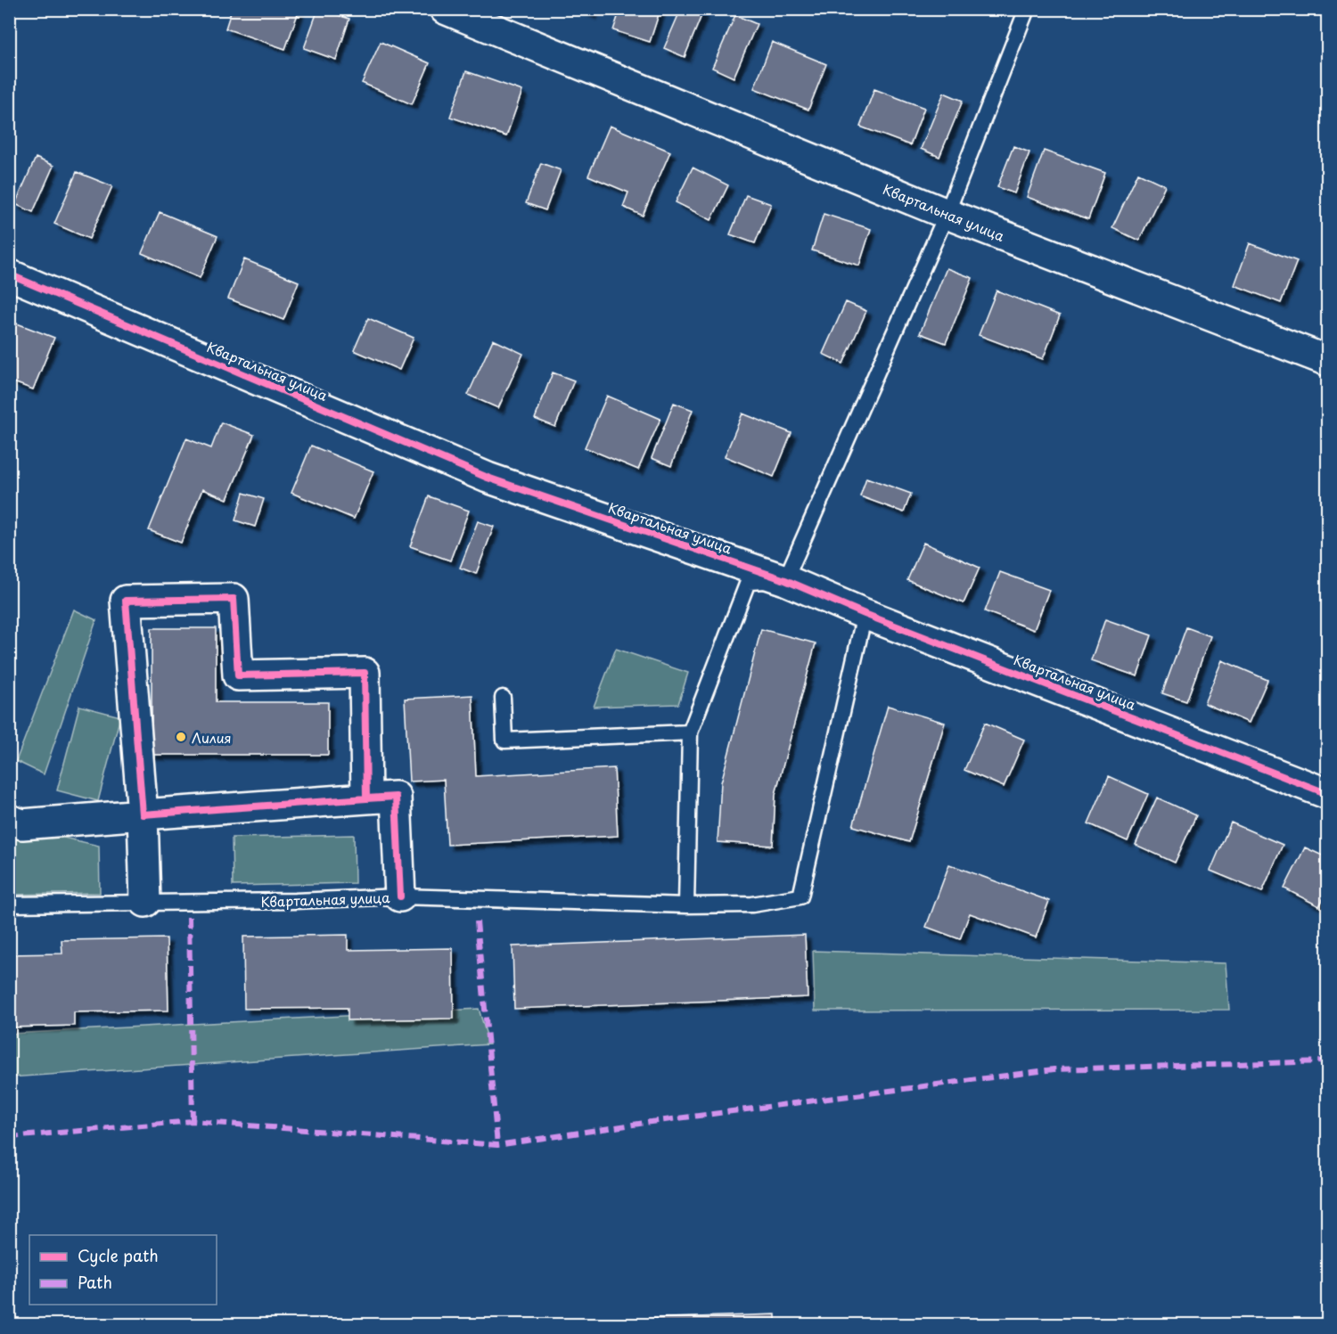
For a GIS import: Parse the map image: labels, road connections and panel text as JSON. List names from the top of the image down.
{
  "streets": {
    "street": ["Квартальная улица"]
  },
  "places": ["Лилия"],
  "legend": ["Cycle path", "Path"]
}
